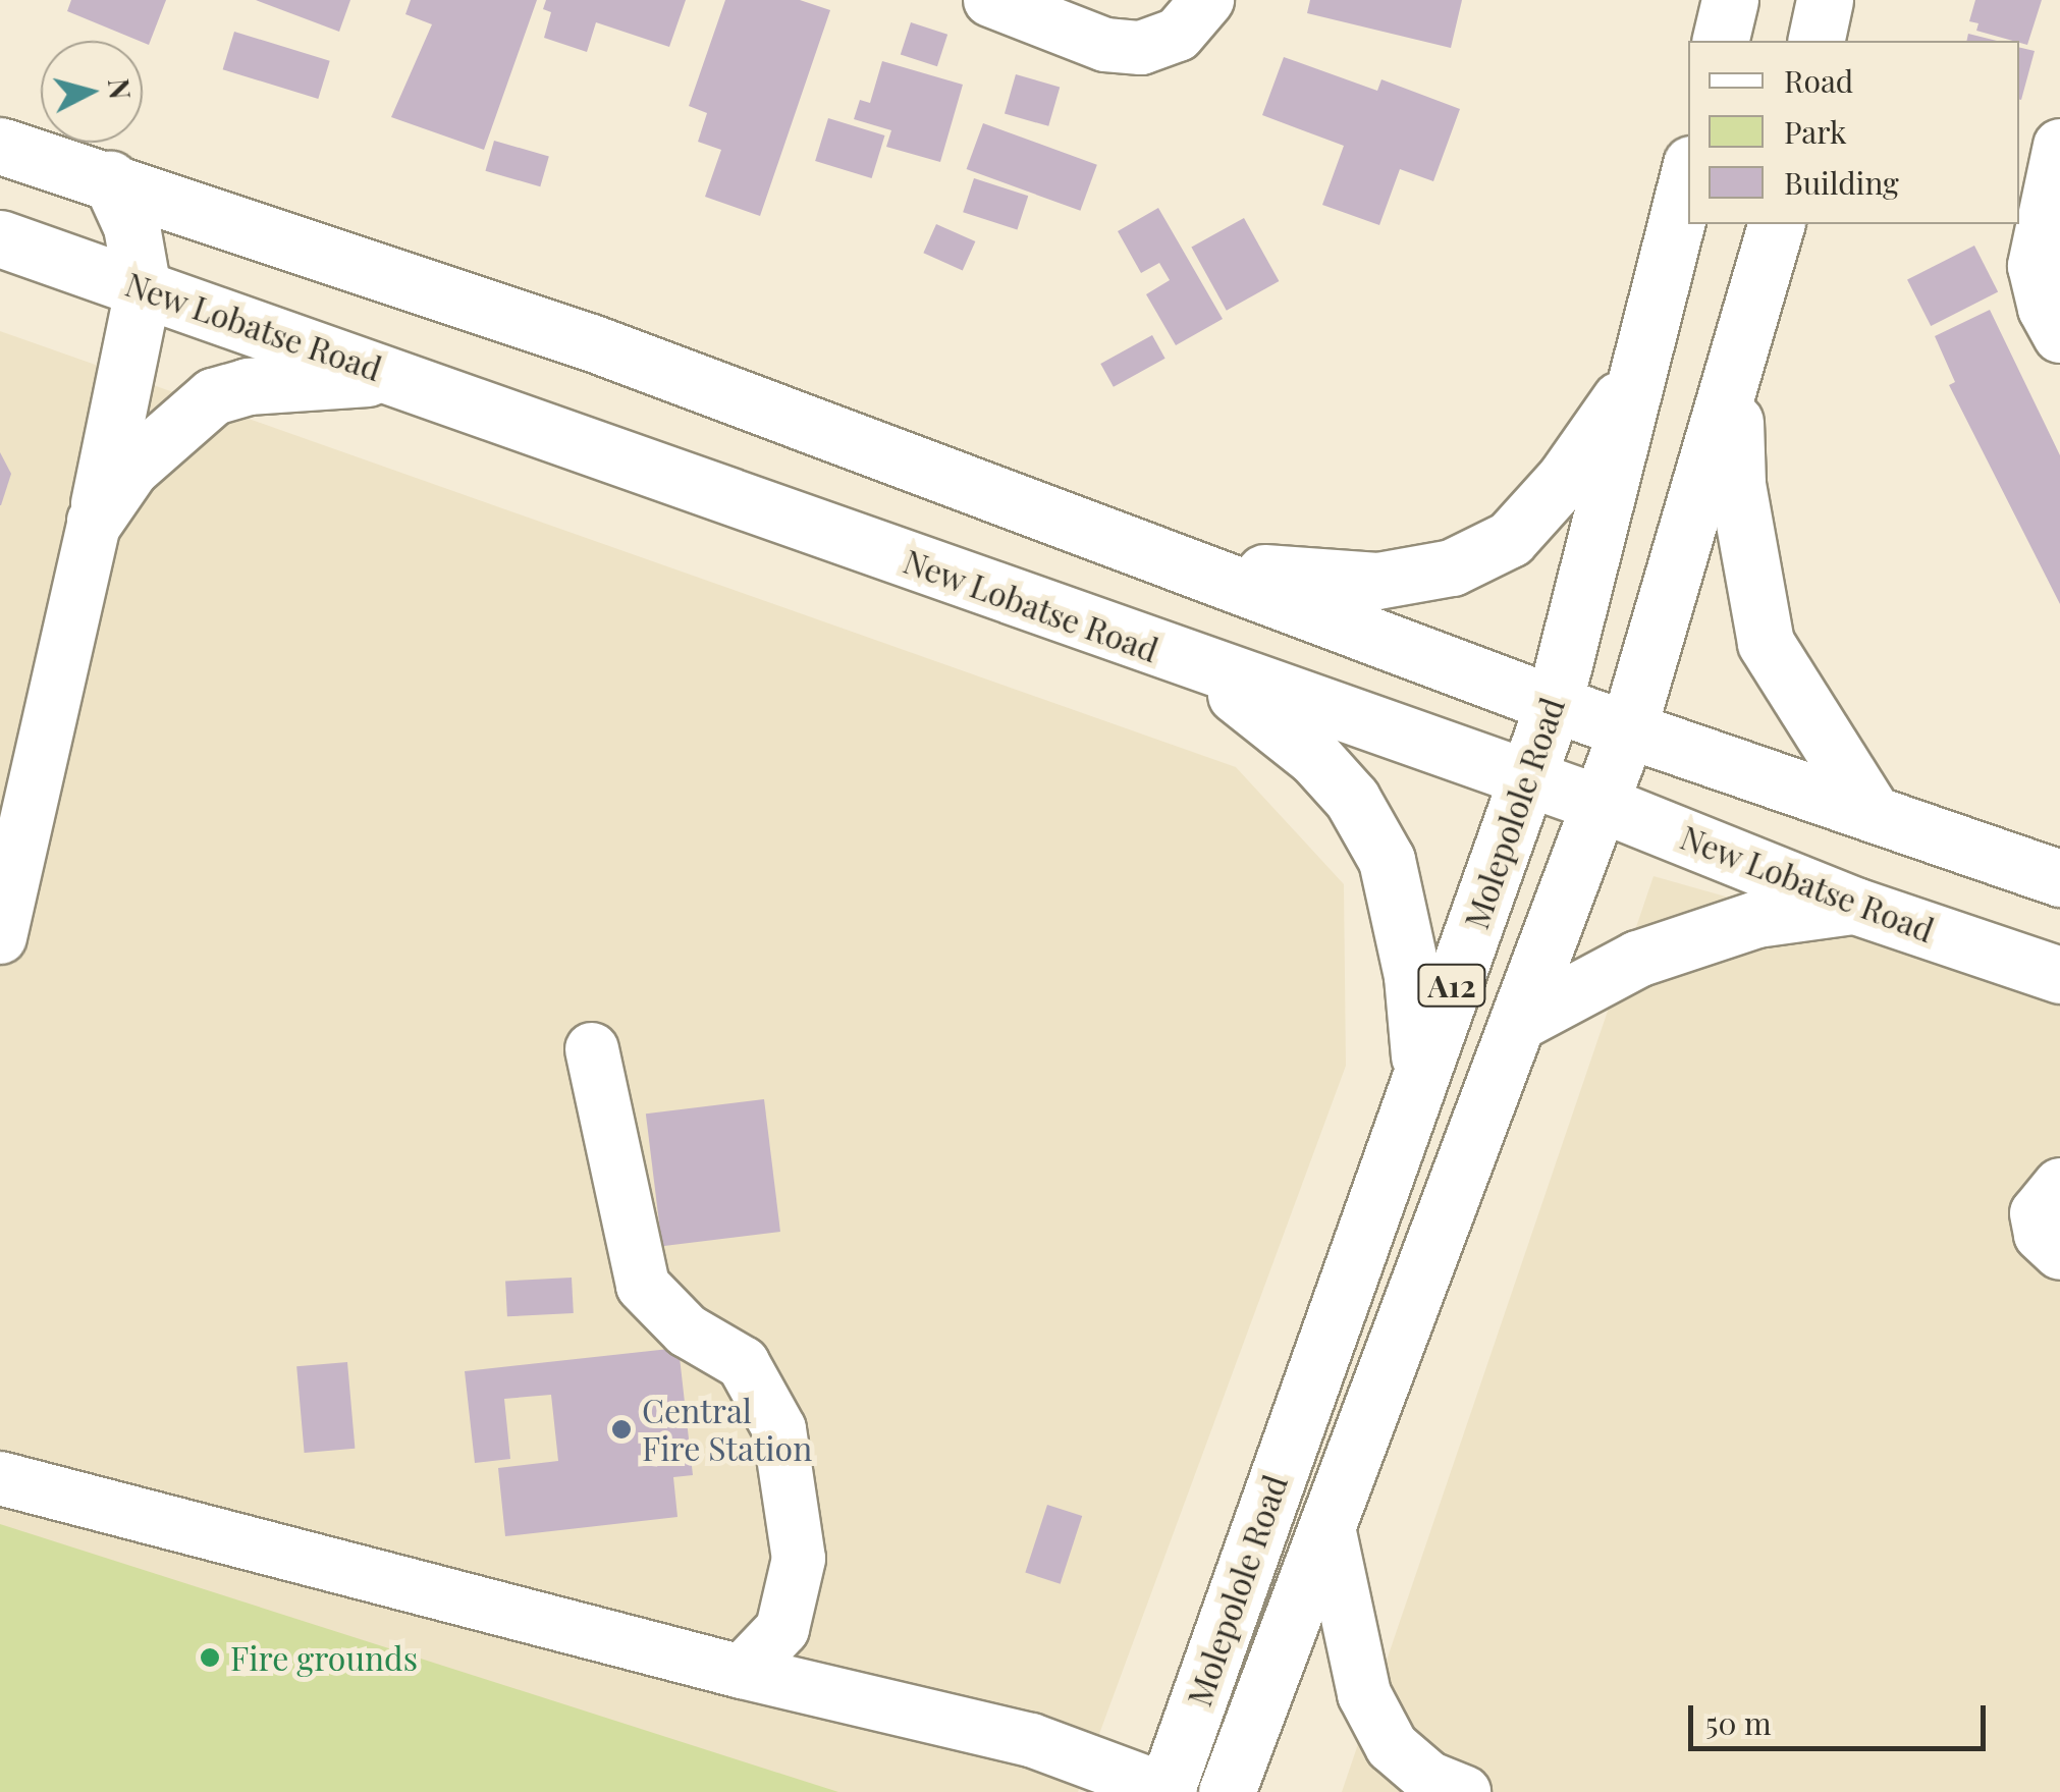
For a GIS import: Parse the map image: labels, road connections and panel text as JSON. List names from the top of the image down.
{
  "streets": {
    "main road": ["New Lobatse Road", "Molepolole Road", "A12"]
  },
  "crossings": [
    ["New Lobatse Road", "Molepolole Road"]
  ],
  "places": ["Central Fire Station", "Fire grounds"],
  "legend": ["Road", "Park", "Building"],
  "scale_bar": "50 m",
  "north": "right"
}
